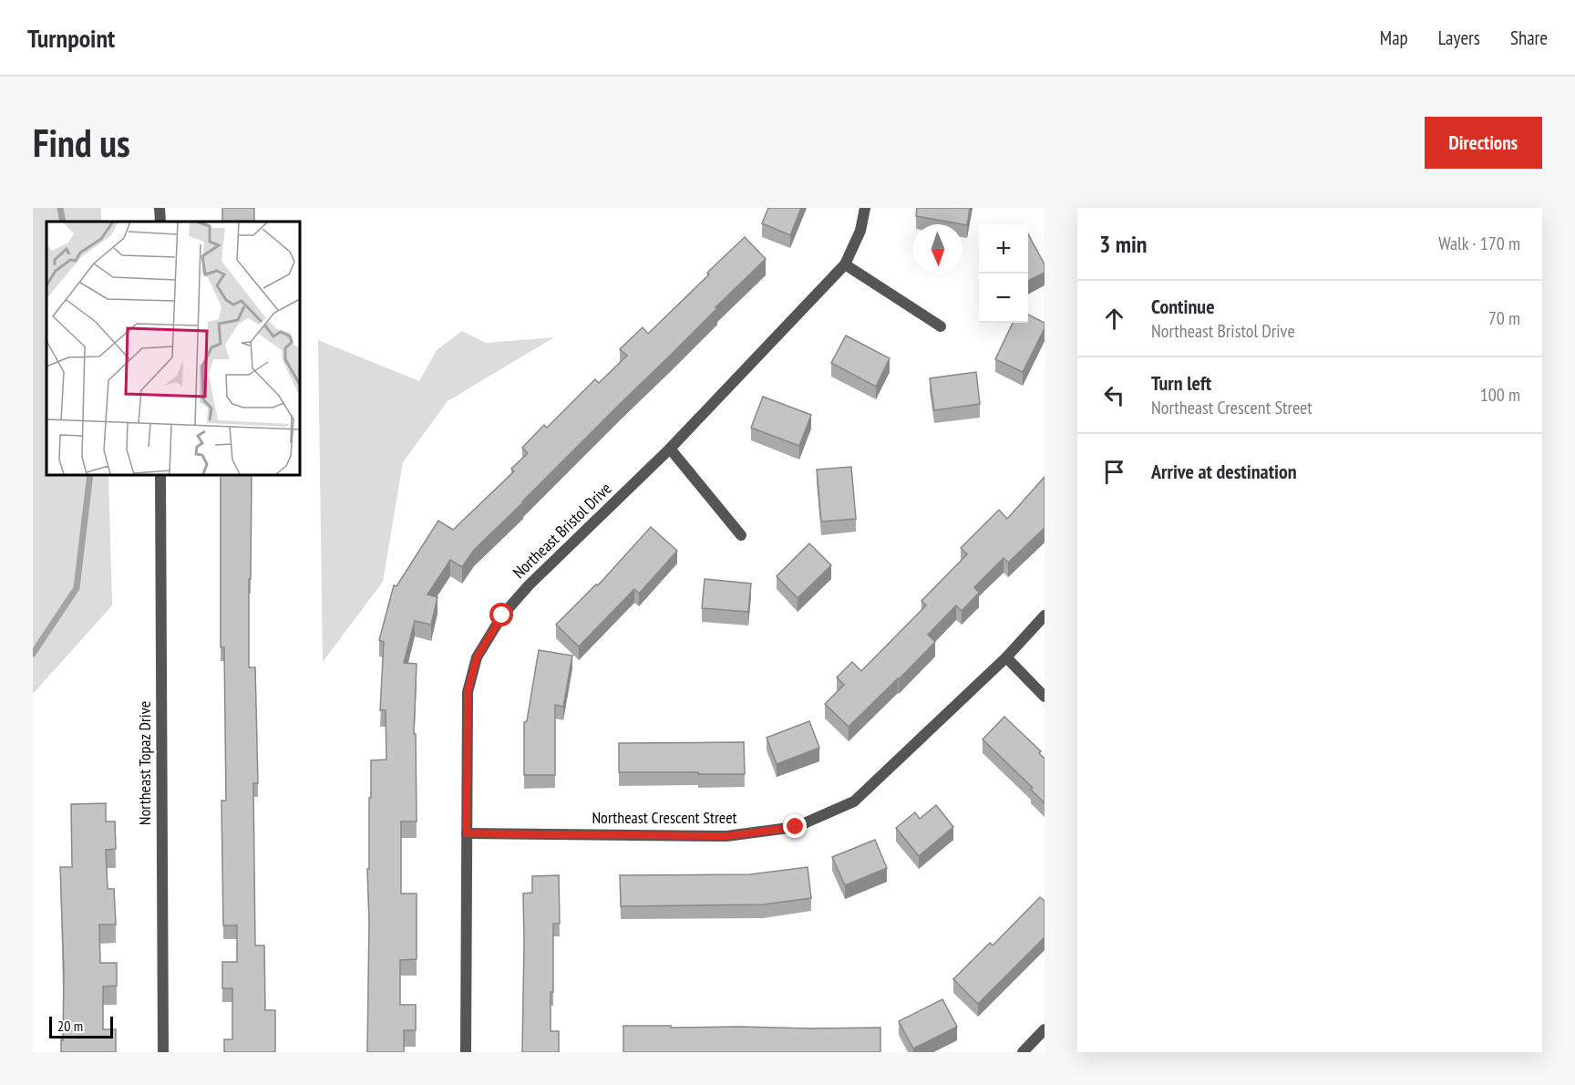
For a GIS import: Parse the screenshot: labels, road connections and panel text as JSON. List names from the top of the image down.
{
  "streets": {
    "street": ["Northeast Bristol Drive", "Northeast Topaz Drive", "Northeast Crescent Street"]
  },
  "crossings": [
    ["Northeast Bristol Drive", "Northeast Crescent Street"]
  ],
  "scale_bar": "20 m",
  "north": "bottom",
  "page": {
    "header": "Turnpoint",
    "nav": ["Map", "Layers", "Share"],
    "buttons": "Directions",
    "title": "Find us",
    "heading": ["3 min", "Walk · 170 m"],
    "map_buttons": ["+", "−"],
    "list": [
      ["Continue", "Northeast Bristol Drive", "70 m"],
      ["Turn left", "Northeast Crescent Street", "100 m"],
      "Arrive at destination"
    ],
    "scale": "20 m"
  }
}
